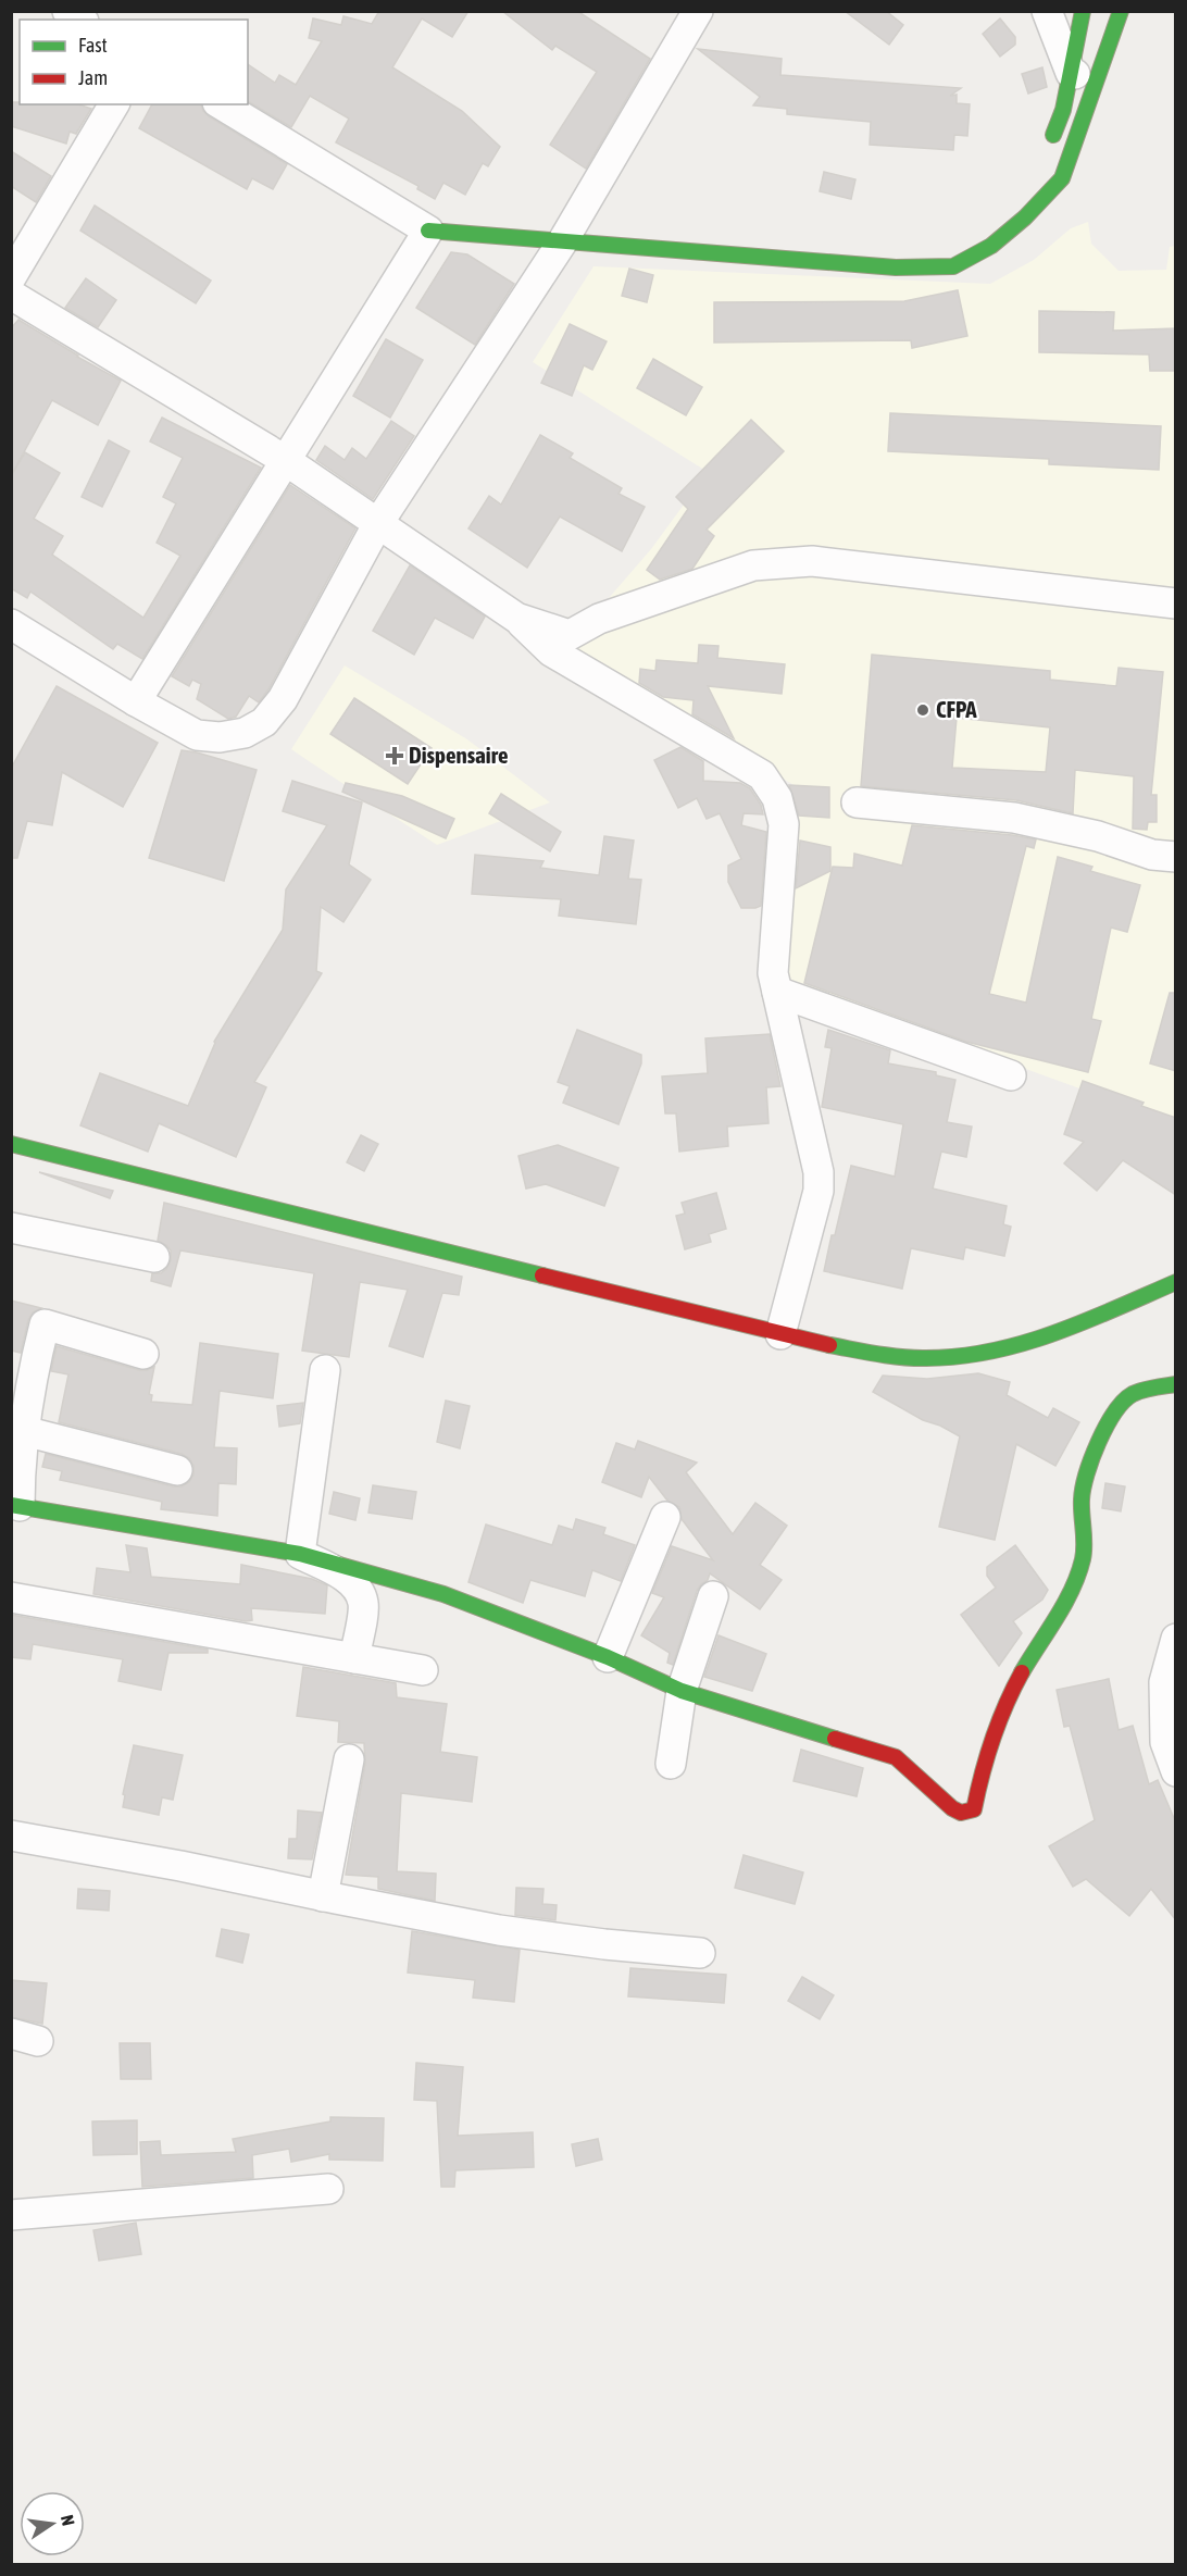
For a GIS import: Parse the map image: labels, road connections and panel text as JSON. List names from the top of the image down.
{
  "places": {
    "other": ["CFPA"],
    "health": ["Dispensaire"]
  },
  "legend": ["Fast", "Jam"],
  "north": "right"
}
